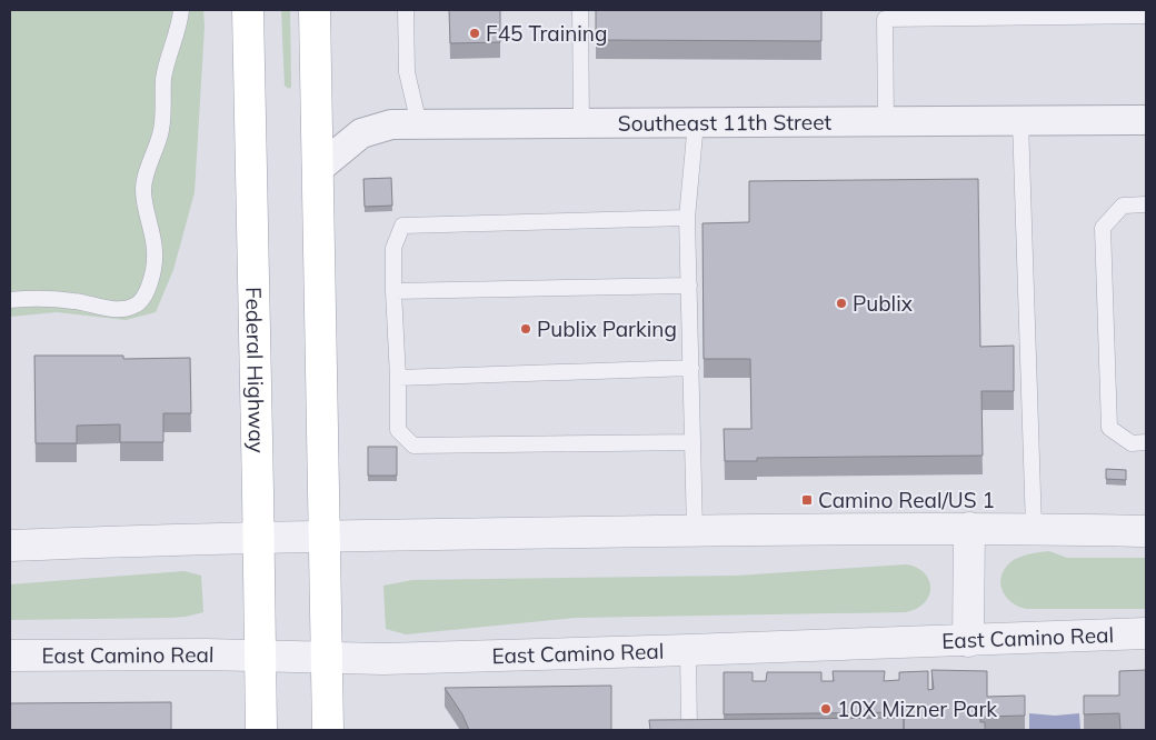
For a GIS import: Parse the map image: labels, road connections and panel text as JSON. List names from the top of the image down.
{
  "streets": {
    "main road": ["Federal Highway"],
    "street": ["Southeast 11th Street", "East Camino Real"]
  },
  "crossings": [
    ["Federal Highway", "East Camino Real"]
  ],
  "places": {
    "other": [
      "F45 Training",
      "Publix",
      "Publix Parking",
      "10X Mizner Park"
    ],
    "transit": ["Camino Real/US 1"]
  }
}
